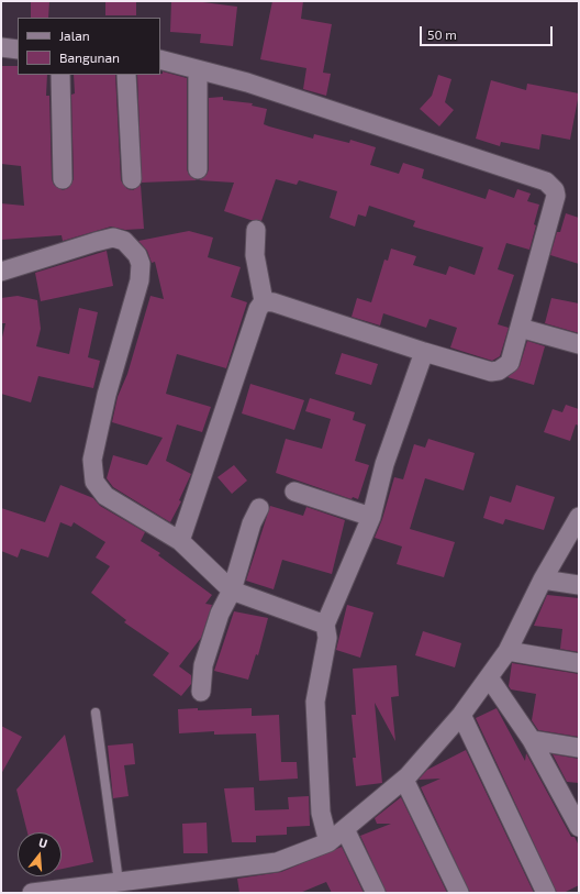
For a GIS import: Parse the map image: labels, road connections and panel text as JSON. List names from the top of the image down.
{
  "legend": ["Jalan", "Bangunan"],
  "scale_bar": "50 m",
  "north": "top"
}
